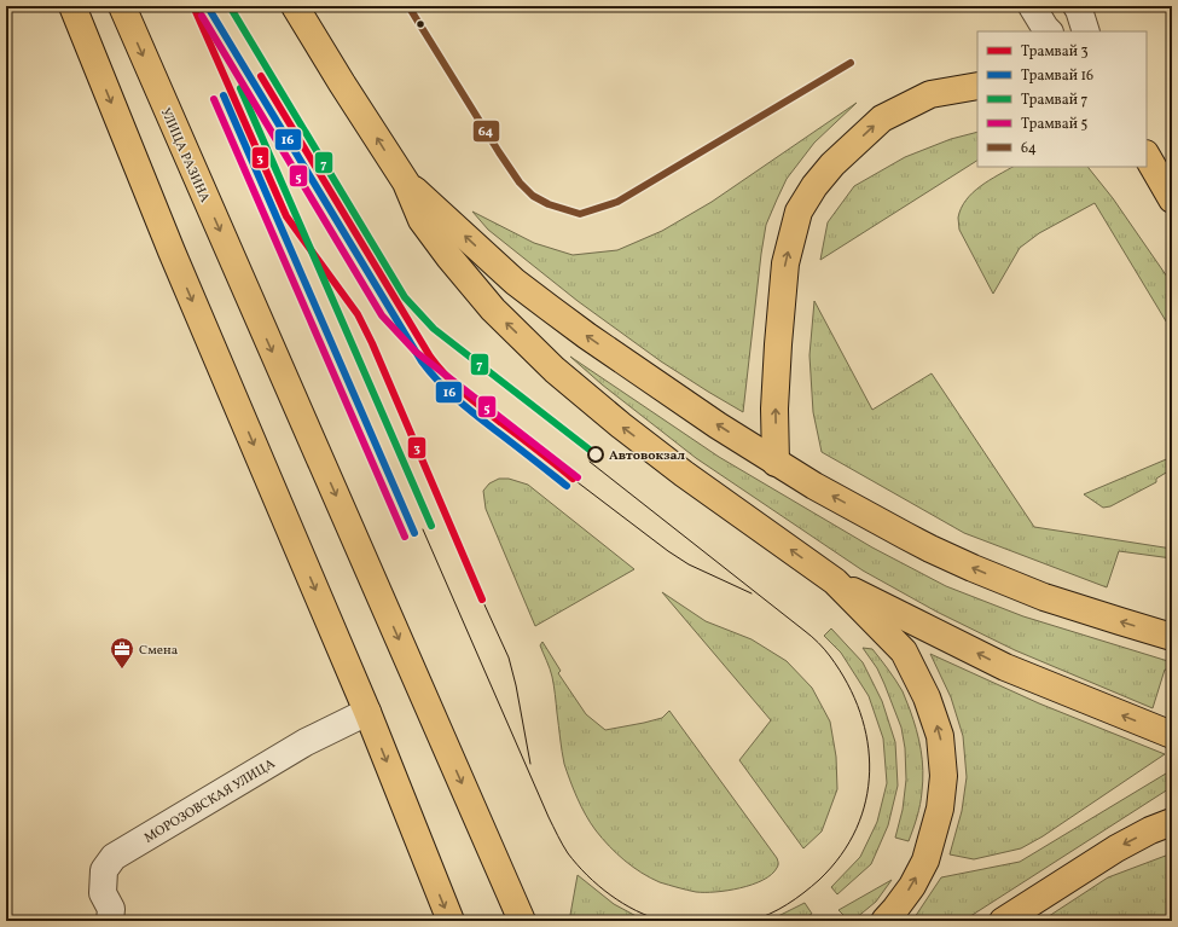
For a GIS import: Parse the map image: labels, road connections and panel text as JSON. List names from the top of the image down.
{
  "streets": {
    "main road": ["УЛИЦА РАЗИНА"],
    "street": ["МОРОЗОВСКАЯ УЛИЦА"]
  },
  "places": {
    "other": ["Автовокзал"],
    "office": ["Смена"]
  },
  "lines": [
    "tram line 3",
    "tram line 7",
    "transit line 64",
    "tram line 16",
    "tram line 5"
  ],
  "legend": [
    "Трамвай 3",
    "Трамвай 16",
    "Трамвай 7",
    "Трамвай 5",
    "64"
  ]
}
